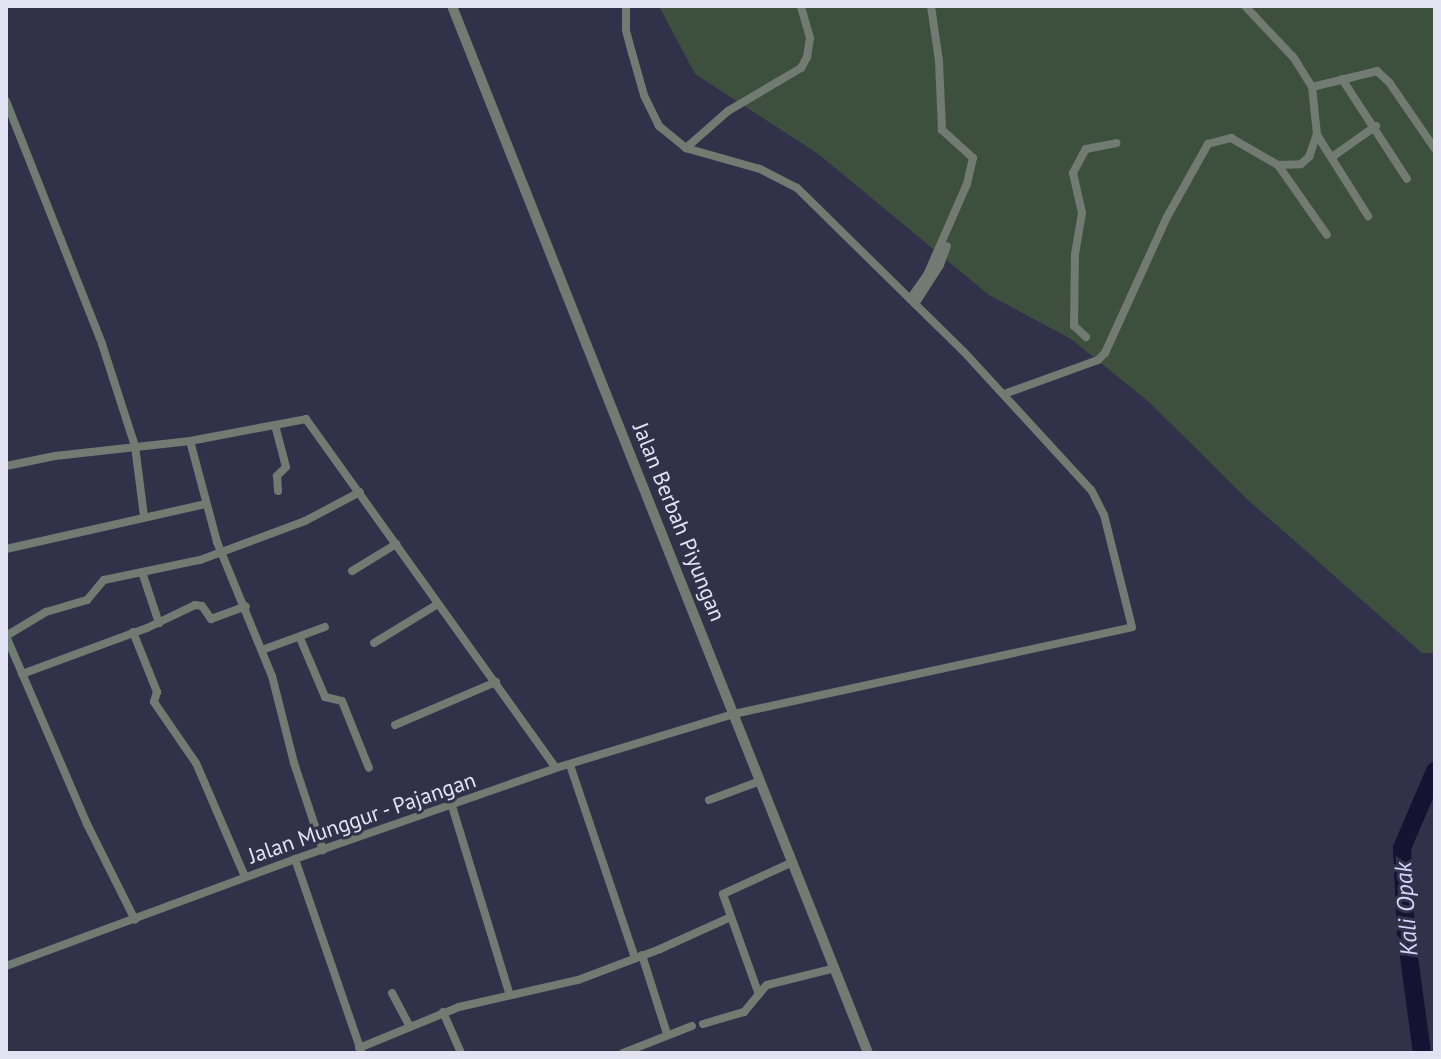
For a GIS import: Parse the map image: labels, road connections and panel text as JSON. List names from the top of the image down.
{
  "streets": {
    "street": ["Jalan Berbah Piyungan", "Jalan Munggur - Pajangan"]
  },
  "crossings": [
    ["Jalan Berbah Piyungan", "Jalan Munggur - Pajangan"]
  ],
  "water": ["Kali Opak"]
}
